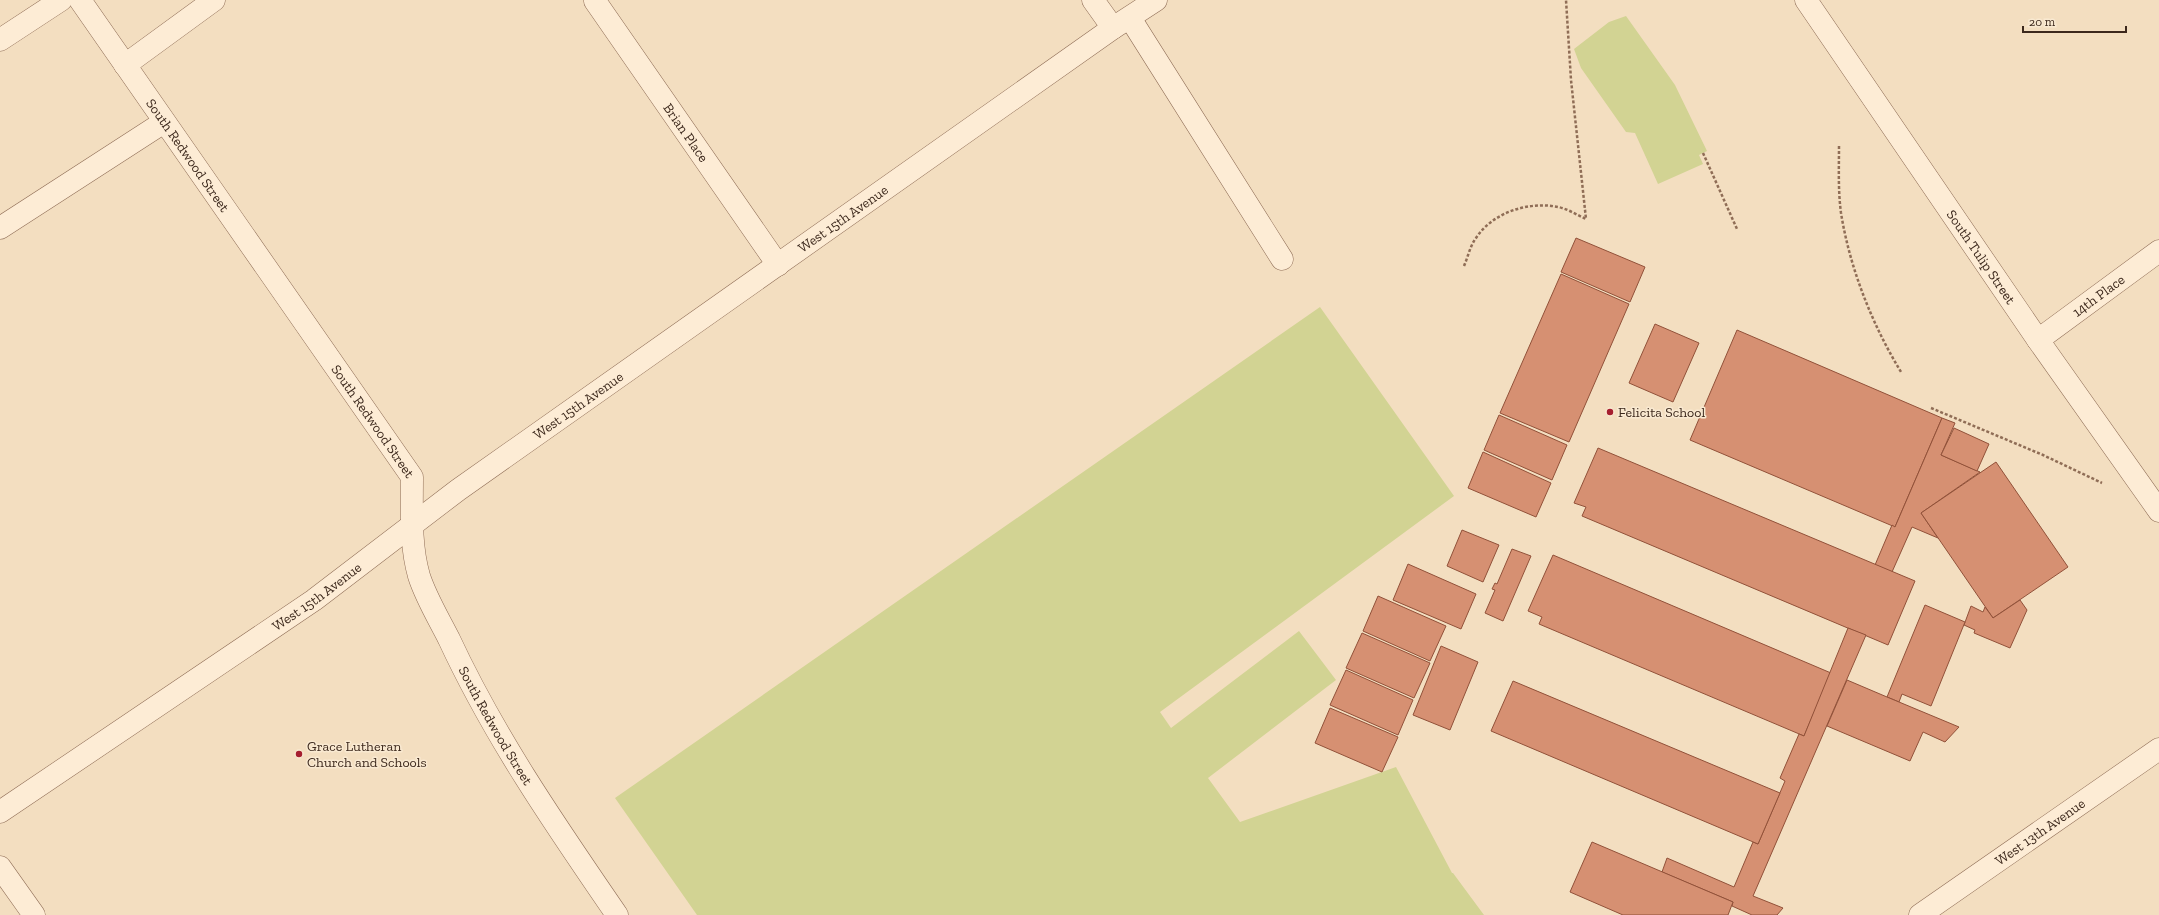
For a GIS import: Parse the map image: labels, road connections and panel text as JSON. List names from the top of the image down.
{
  "streets": {
    "street": [
      "Brian Place",
      "South Redwood Street",
      "West 15th Avenue",
      "South Tulip Street",
      "14th Place",
      "West 13th Avenue"
    ]
  },
  "crossings": [
    ["Brian Place", "West 15th Avenue"],
    ["South Redwood Street", "West 15th Avenue"],
    ["South Tulip Street", "14th Place"]
  ],
  "places": ["Felicita School", "Grace Lutheran Church and Schools"],
  "scale_bar": "20 m"
}
